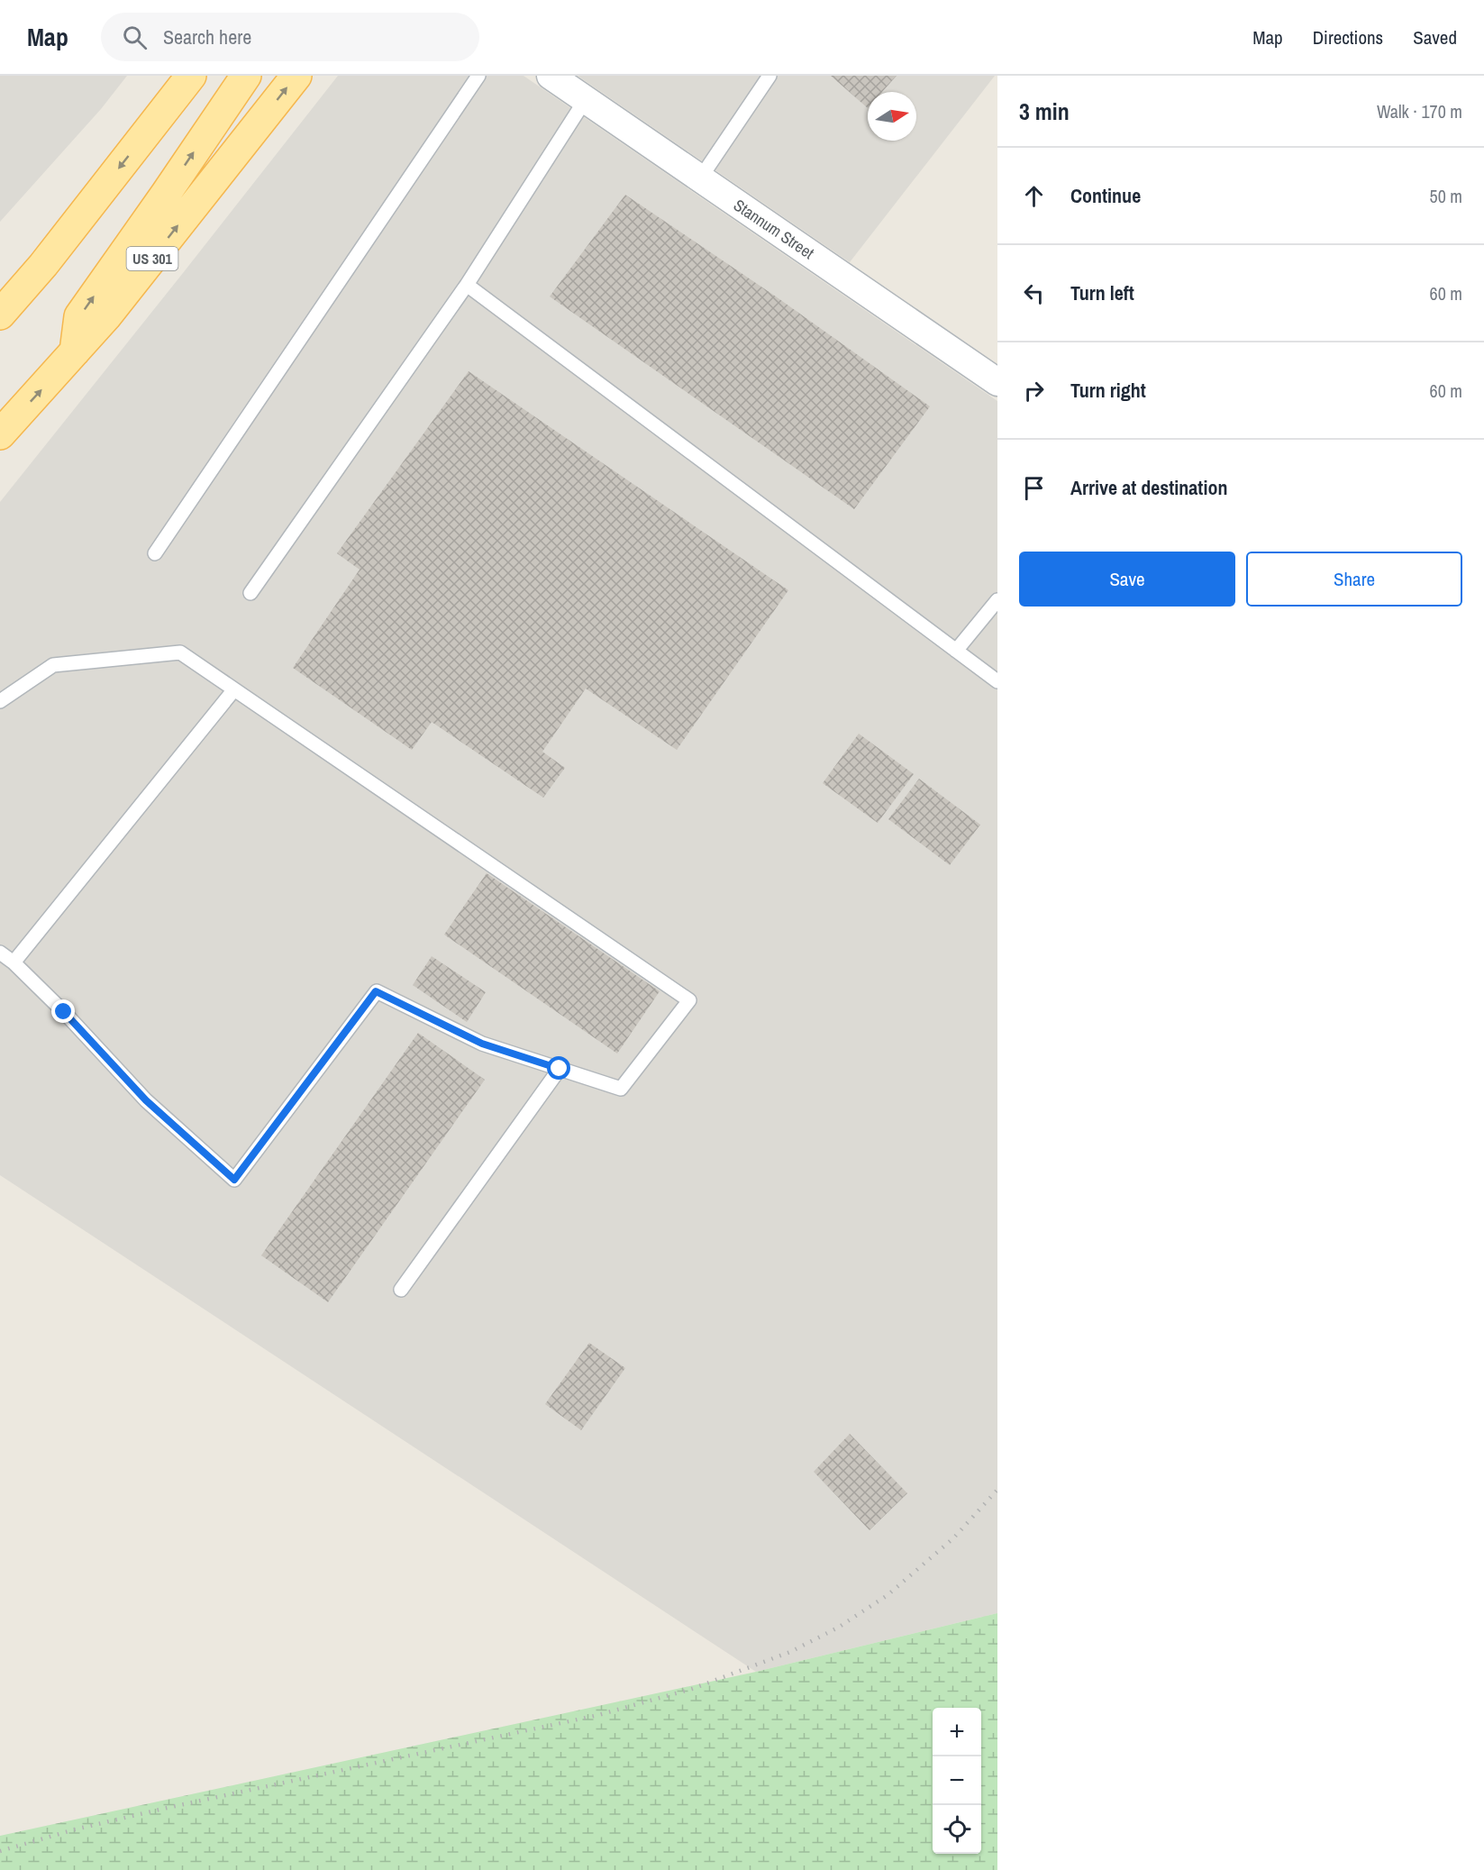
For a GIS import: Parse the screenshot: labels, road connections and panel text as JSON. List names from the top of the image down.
{
  "streets": {
    "main road": ["US 301"],
    "street": ["Stannum Street"]
  },
  "north": "right",
  "page": {
    "header": "Map",
    "search": "Search here",
    "nav": ["Map", "Directions", "Saved"],
    "heading": ["3 min", "Walk · 170 m"],
    "list": [
      ["Continue", "50 m"],
      ["Turn left", "60 m"],
      ["Turn right", "60 m"],
      "Arrive at destination"
    ],
    "buttons": ["Save", "Share"],
    "map_buttons": ["+", "−"]
  }
}
